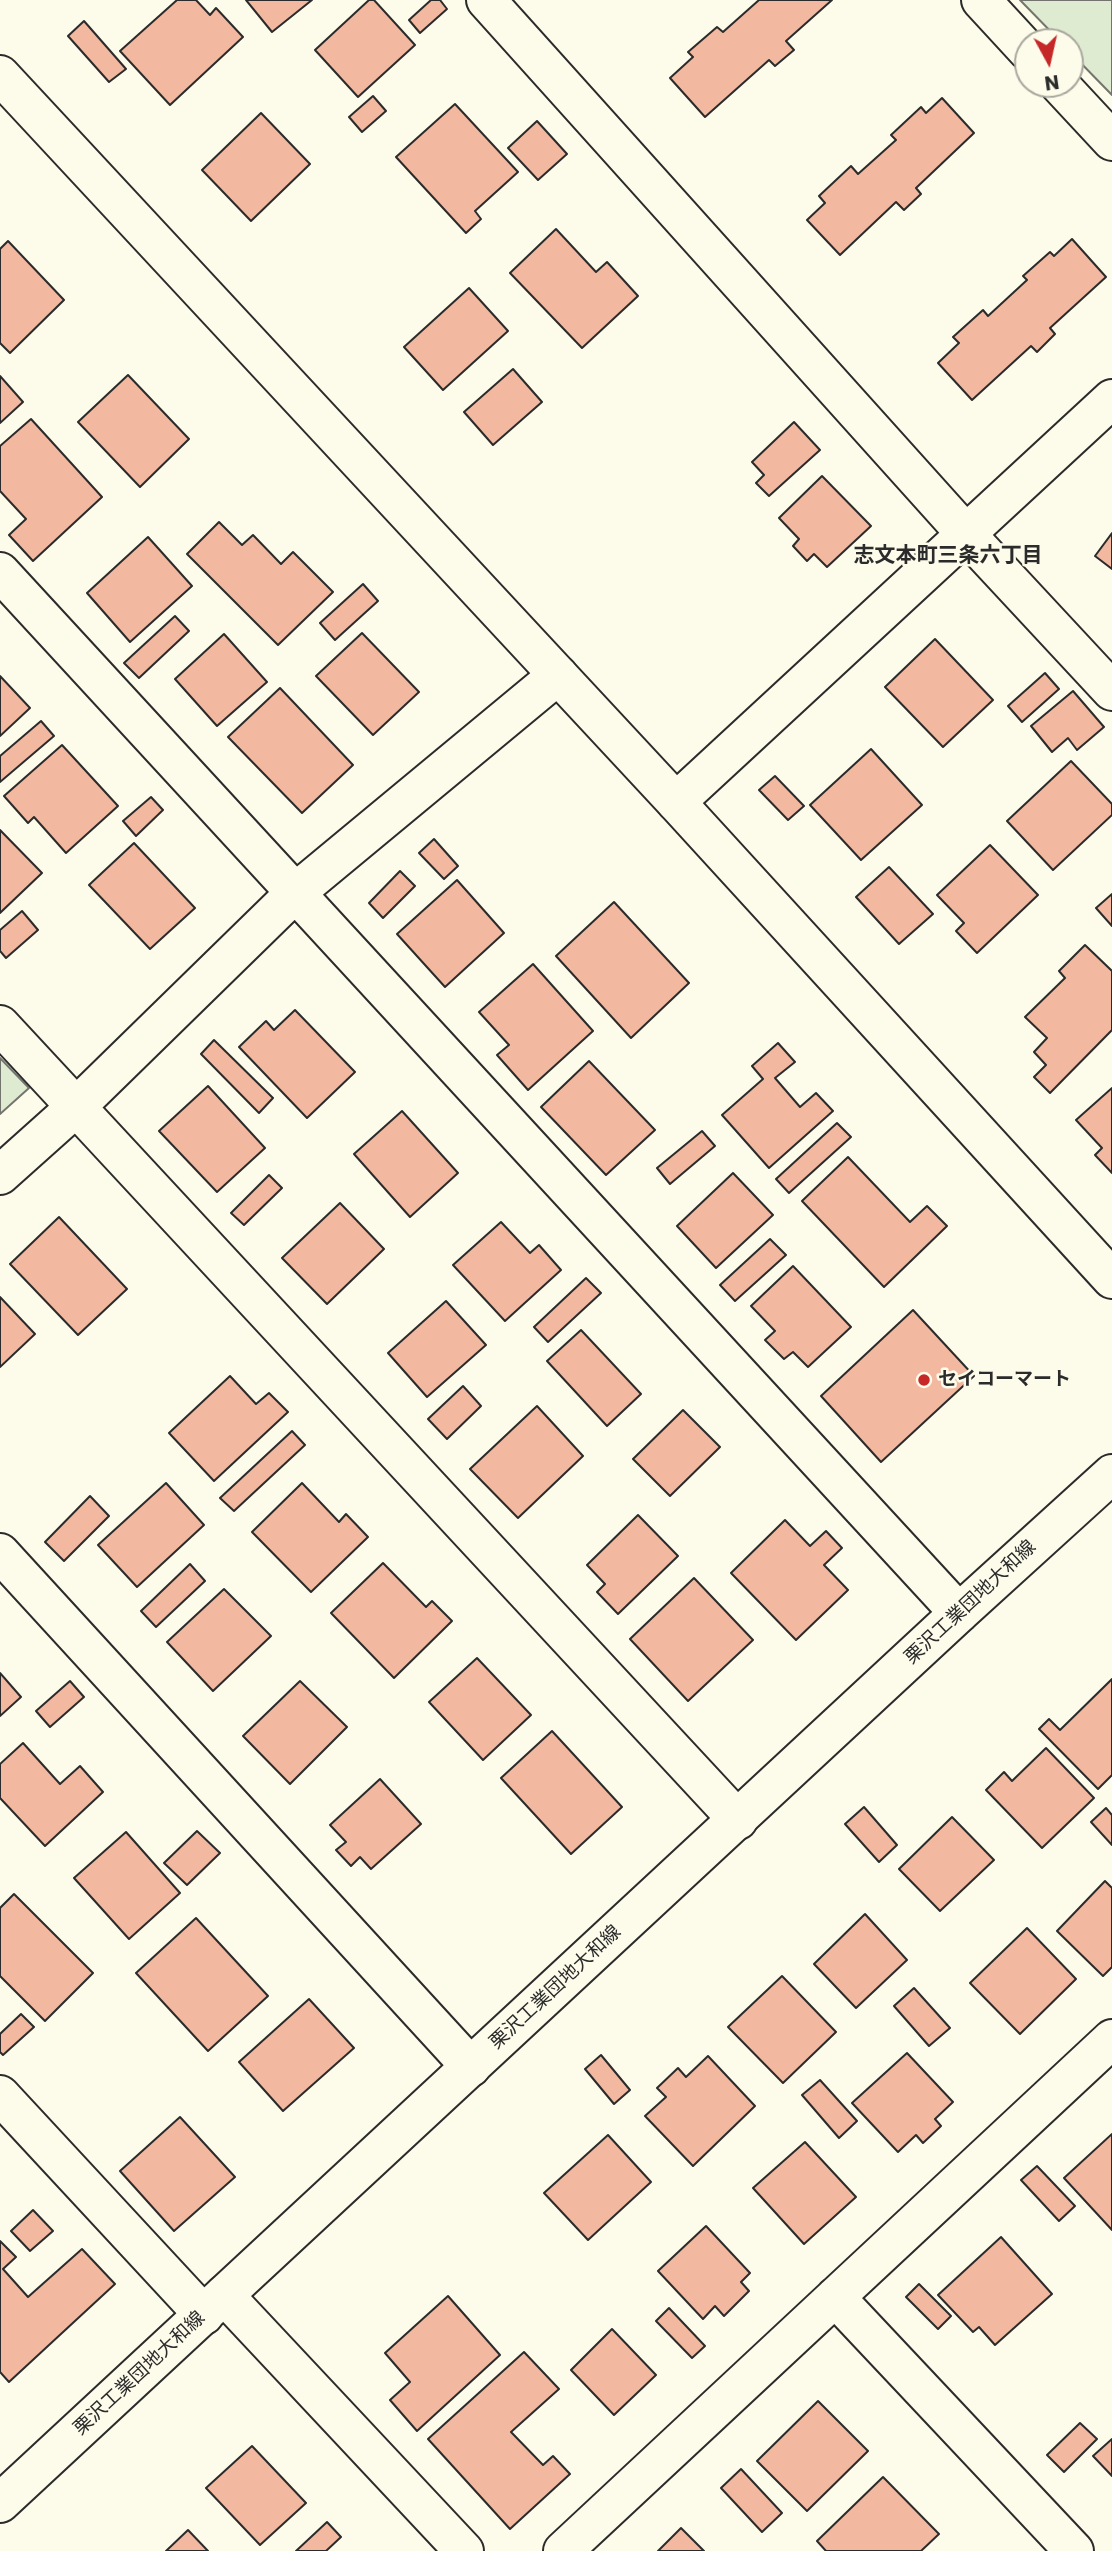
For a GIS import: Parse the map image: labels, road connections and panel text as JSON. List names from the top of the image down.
{
  "streets": {
    "street": ["栗沢工業団地大和線"]
  },
  "districts": ["志文本町三条六丁目"],
  "places": ["セイコーマート"],
  "north": "bottom"
}
